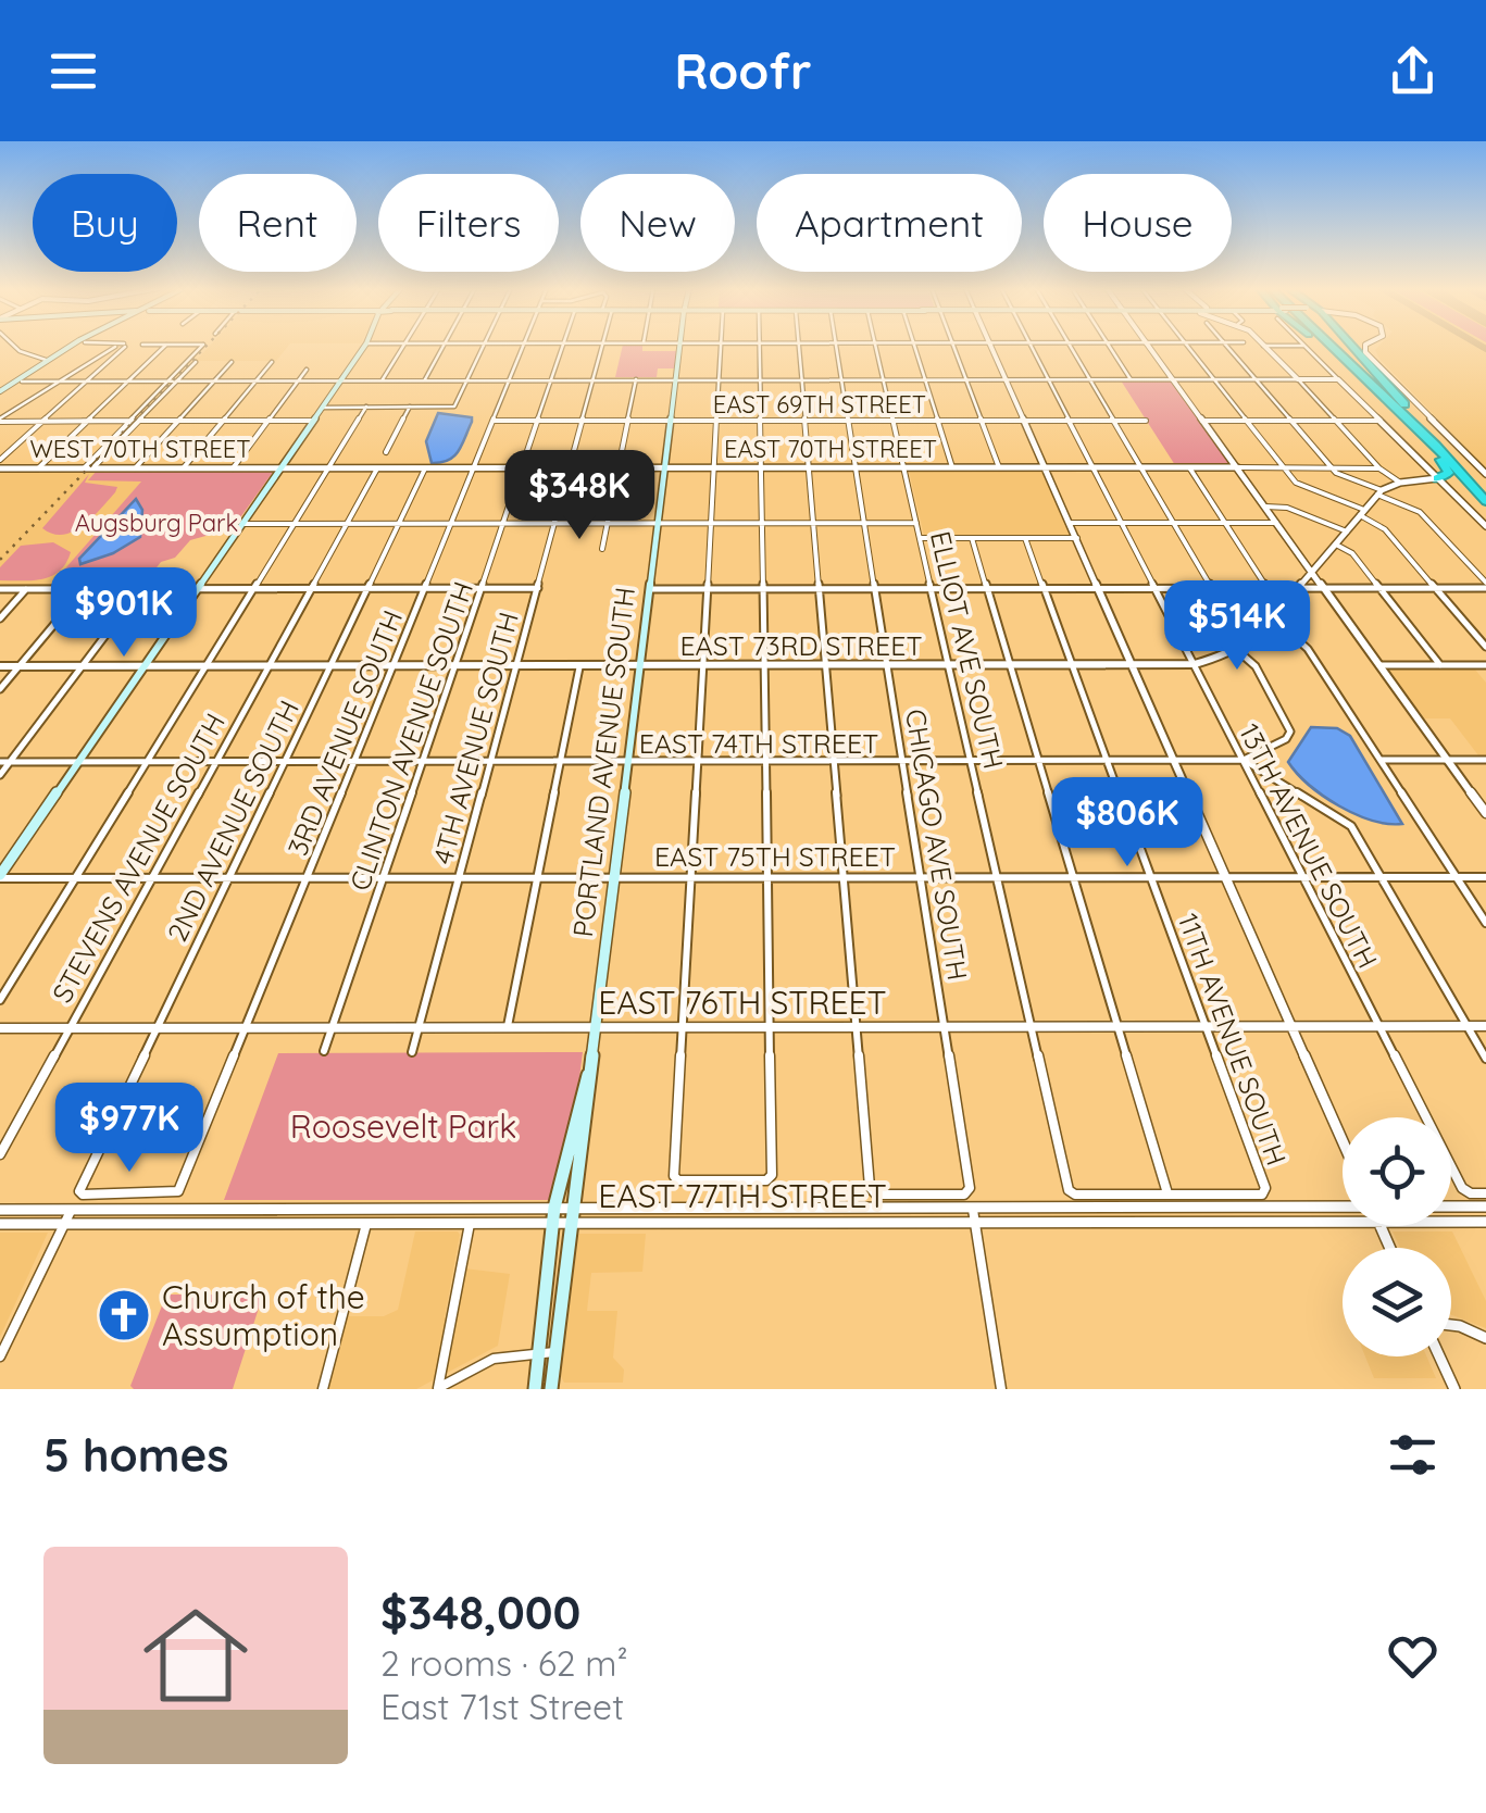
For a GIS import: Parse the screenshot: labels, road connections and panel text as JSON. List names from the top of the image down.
{
  "streets": {
    "main road": ["PORTLAND AVENUE SOUTH"],
    "street": [
      "EAST 69TH STREET",
      "WEST 70TH STREET",
      "EAST 70TH STREET",
      "EAST 73RD STREET",
      "ELLIOT AVE SOUTH",
      "3RD AVENUE SOUTH",
      "CLINTON AVENUE SOUTH",
      "4TH AVENUE SOUTH",
      "EAST 74TH STREET",
      "2ND AVENUE SOUTH",
      "CHICAGO AVE SOUTH",
      "13TH AVENUE SOUTH",
      "EAST 75TH STREET",
      "STEVENS AVENUE SOUTH",
      "EAST 76TH STREET",
      "11TH AVENUE SOUTH",
      "EAST 77TH STREET"
    ]
  },
  "crossings": [
    ["EAST 69TH STREET", "ELLIOT AVE SOUTH"],
    ["EAST 69TH STREET", "3RD AVENUE SOUTH"],
    ["EAST 69TH STREET", "CLINTON AVENUE SOUTH"],
    ["EAST 69TH STREET", "4TH AVENUE SOUTH"],
    ["EAST 69TH STREET", "PORTLAND AVENUE SOUTH"],
    ["EAST 69TH STREET", "CHICAGO AVE SOUTH"],
    ["EAST 69TH STREET", "13TH AVENUE SOUTH"],
    ["WEST 70TH STREET", "EAST 70TH STREET"],
    ["EAST 70TH STREET", "ELLIOT AVE SOUTH"],
    ["EAST 70TH STREET", "3RD AVENUE SOUTH"],
    ["EAST 70TH STREET", "CLINTON AVENUE SOUTH"],
    ["EAST 70TH STREET", "4TH AVENUE SOUTH"],
    ["EAST 70TH STREET", "PORTLAND AVENUE SOUTH"],
    ["EAST 70TH STREET", "2ND AVENUE SOUTH"],
    ["EAST 70TH STREET", "CHICAGO AVE SOUTH"],
    ["EAST 70TH STREET", "13TH AVENUE SOUTH"],
    ["EAST 70TH STREET", "STEVENS AVENUE SOUTH"],
    ["EAST 73RD STREET", "ELLIOT AVE SOUTH"],
    ["EAST 73RD STREET", "3RD AVENUE SOUTH"],
    ["EAST 73RD STREET", "CLINTON AVENUE SOUTH"],
    ["EAST 73RD STREET", "4TH AVENUE SOUTH"],
    ["EAST 73RD STREET", "PORTLAND AVENUE SOUTH"],
    ["EAST 73RD STREET", "2ND AVENUE SOUTH"],
    ["EAST 73RD STREET", "CHICAGO AVE SOUTH"],
    ["EAST 73RD STREET", "STEVENS AVENUE SOUTH"],
    ["EAST 73RD STREET", "11TH AVENUE SOUTH"],
    ["ELLIOT AVE SOUTH", "EAST 74TH STREET"],
    ["ELLIOT AVE SOUTH", "EAST 75TH STREET"],
    ["ELLIOT AVE SOUTH", "EAST 76TH STREET"],
    ["ELLIOT AVE SOUTH", "11TH AVENUE SOUTH"],
    ["3RD AVENUE SOUTH", "EAST 74TH STREET"],
    ["3RD AVENUE SOUTH", "2ND AVENUE SOUTH"],
    ["3RD AVENUE SOUTH", "EAST 75TH STREET"],
    ["3RD AVENUE SOUTH", "EAST 76TH STREET"],
    ["CLINTON AVENUE SOUTH", "EAST 74TH STREET"],
    ["CLINTON AVENUE SOUTH", "EAST 75TH STREET"],
    ["CLINTON AVENUE SOUTH", "EAST 76TH STREET"],
    ["4TH AVENUE SOUTH", "EAST 74TH STREET"],
    ["4TH AVENUE SOUTH", "EAST 75TH STREET"],
    ["4TH AVENUE SOUTH", "EAST 76TH STREET"],
    ["EAST 74TH STREET", "PORTLAND AVENUE SOUTH"],
    ["EAST 74TH STREET", "2ND AVENUE SOUTH"],
    ["EAST 74TH STREET", "CHICAGO AVE SOUTH"],
    ["EAST 74TH STREET", "13TH AVENUE SOUTH"],
    ["EAST 74TH STREET", "STEVENS AVENUE SOUTH"],
    ["EAST 74TH STREET", "11TH AVENUE SOUTH"],
    ["PORTLAND AVENUE SOUTH", "EAST 75TH STREET"],
    ["PORTLAND AVENUE SOUTH", "EAST 76TH STREET"],
    ["PORTLAND AVENUE SOUTH", "EAST 77TH STREET"],
    ["2ND AVENUE SOUTH", "EAST 75TH STREET"],
    ["2ND AVENUE SOUTH", "EAST 76TH STREET"],
    ["CHICAGO AVE SOUTH", "EAST 75TH STREET"],
    ["CHICAGO AVE SOUTH", "EAST 76TH STREET"],
    ["13TH AVENUE SOUTH", "EAST 75TH STREET"],
    ["13TH AVENUE SOUTH", "EAST 76TH STREET"],
    ["EAST 75TH STREET", "STEVENS AVENUE SOUTH"],
    ["EAST 75TH STREET", "11TH AVENUE SOUTH"],
    ["STEVENS AVENUE SOUTH", "EAST 76TH STREET"],
    ["EAST 76TH STREET", "11TH AVENUE SOUTH"]
  ],
  "parks": ["Augsburg Park", "Roosevelt Park"],
  "places": {
    "church": ["Church of the Assumption"]
  },
  "page": {
    "header": "Roofr",
    "chip": [
      "Buy",
      "Rent",
      "Filters",
      "New",
      "Apartment",
      "House"
    ],
    "price": [
      "$348K",
      "$901K",
      "$514K",
      "$806K",
      "$977K"
    ],
    "heading": "5 homes",
    "list": [
      {
        "name": "$348,000",
        "note": "2 rooms · 62 m² · East 71st Street"
      }
    ]
  }
}
